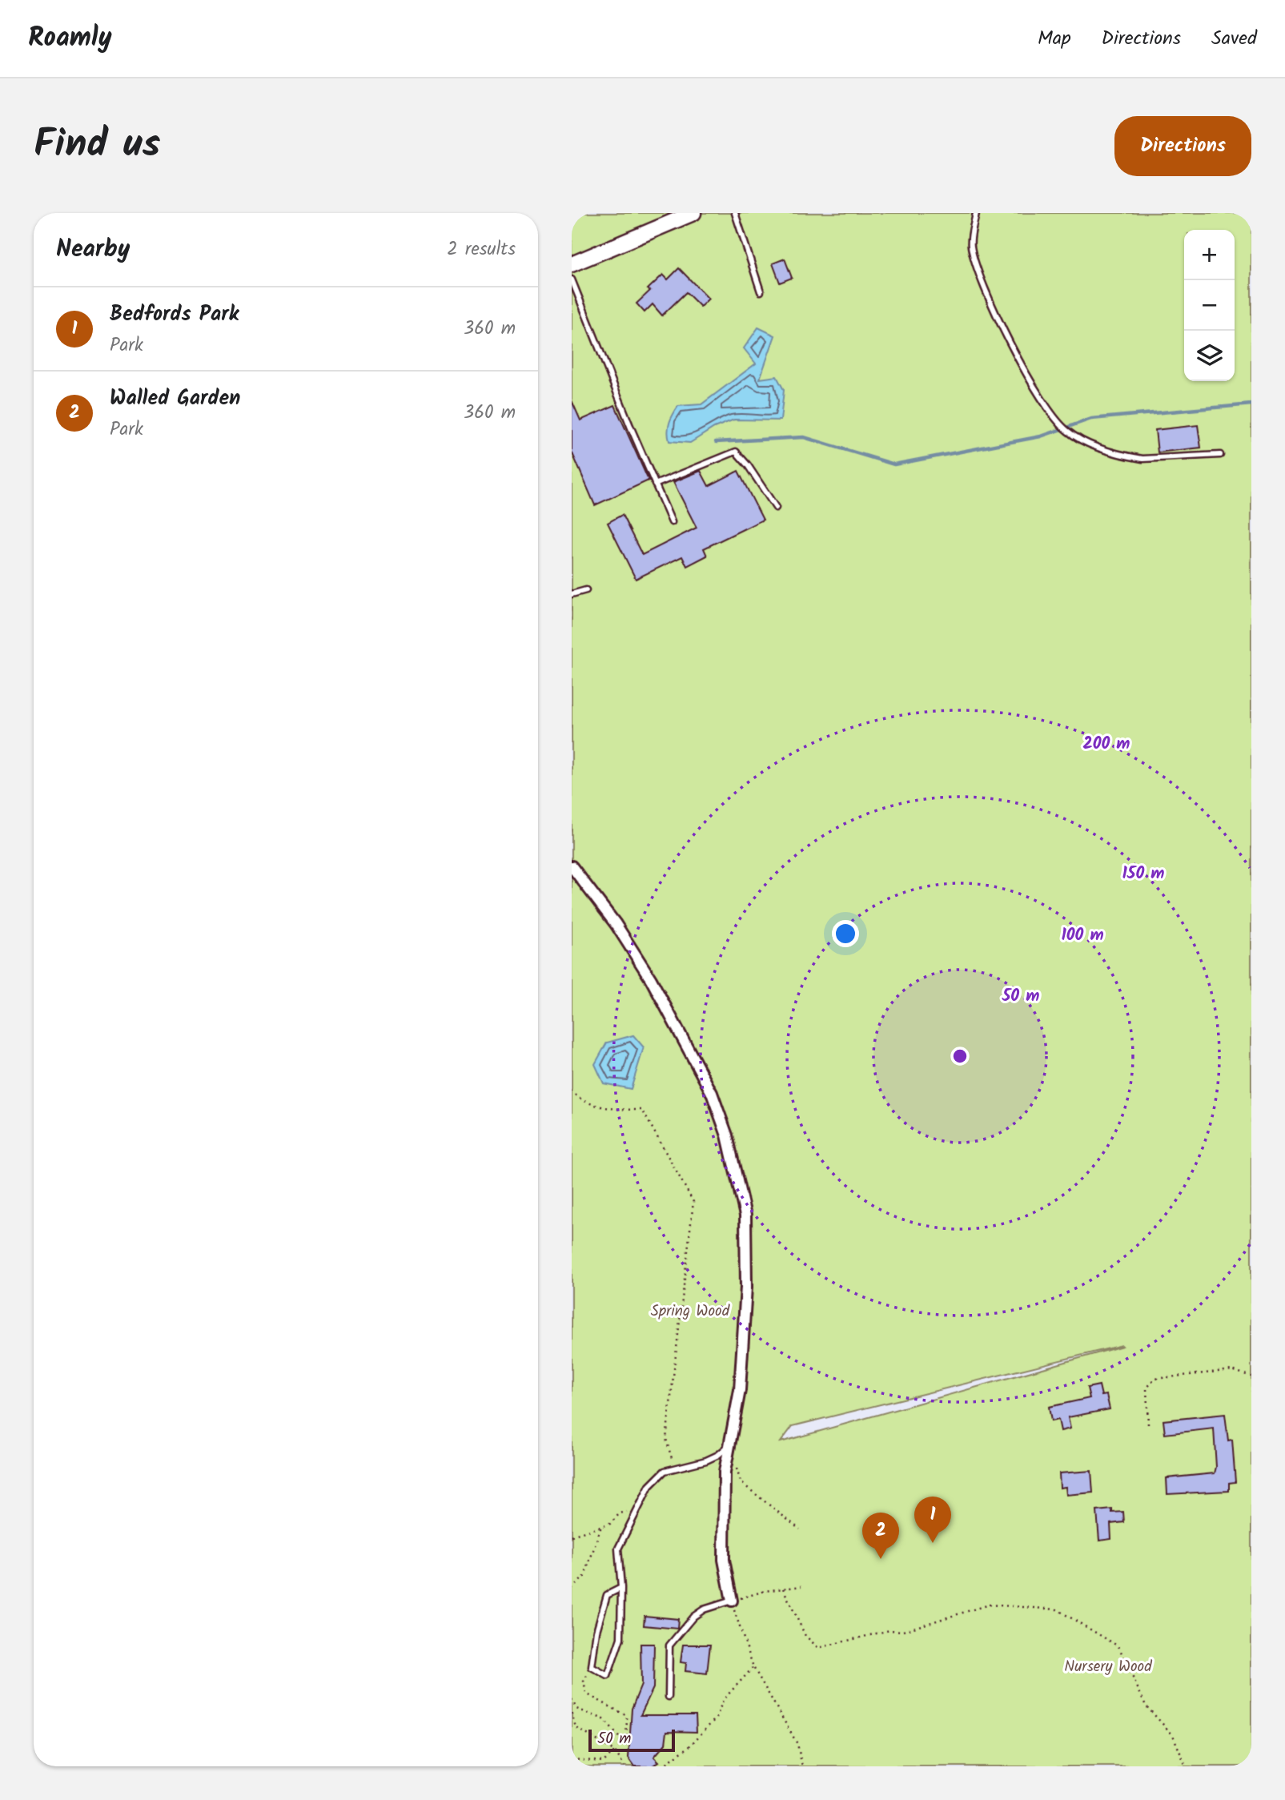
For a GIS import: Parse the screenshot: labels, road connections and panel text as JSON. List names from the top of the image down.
{
  "parks": ["Spring Wood", "Nursery Wood"],
  "scale_bar": "50 m",
  "page": {
    "header": "Roamly",
    "nav": ["Map", "Directions", "Saved"],
    "title": "Find us",
    "buttons": "Directions",
    "heading": ["Nearby", "2 results"],
    "map_buttons": ["+", "−"],
    "list": [
      {
        "mark": "1",
        "name": "Bedfords Park",
        "note": "Park",
        "value": "360 m"
      },
      {
        "mark": "2",
        "name": "Walled Garden",
        "note": "Park",
        "value": "360 m"
      }
    ],
    "pins": ["1", "2"],
    "scale": "50 m"
  },
  "rings": [
    "200 m",
    "150 m",
    "100 m",
    "50 m"
  ]
}
